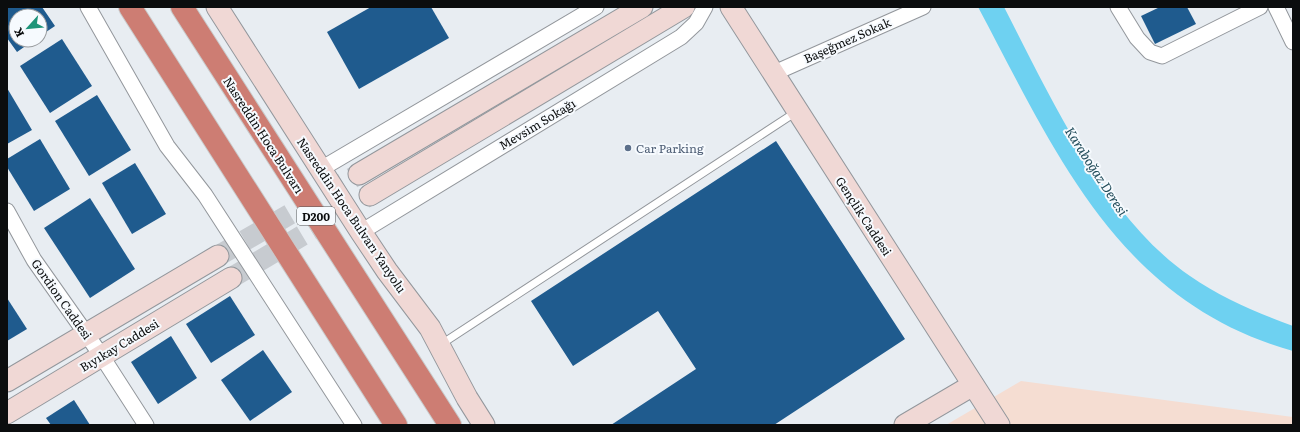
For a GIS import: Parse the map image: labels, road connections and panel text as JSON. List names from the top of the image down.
{
  "streets": {
    "highway": ["Nasreddin Hoca Bulvarı", "D200"],
    "street": [
      "Başeğmez Sokak",
      "Mevsim Sokağı",
      "Nasreddin Hoca Bulvarı Yanyolu",
      "Gençlik Caddesi",
      "Gordion Caddesi",
      "Bıyıkay Caddesi"
    ]
  },
  "crossings": [
    ["Başeğmez Sokak", "Gençlik Caddesi"],
    ["Mevsim Sokağı", "Nasreddin Hoca Bulvarı Yanyolu"],
    ["Gordion Caddesi", "Bıyıkay Caddesi"]
  ],
  "water": ["Karaboğaz Deresi"],
  "places": ["Car Parking"],
  "north": "bottom left"
}
